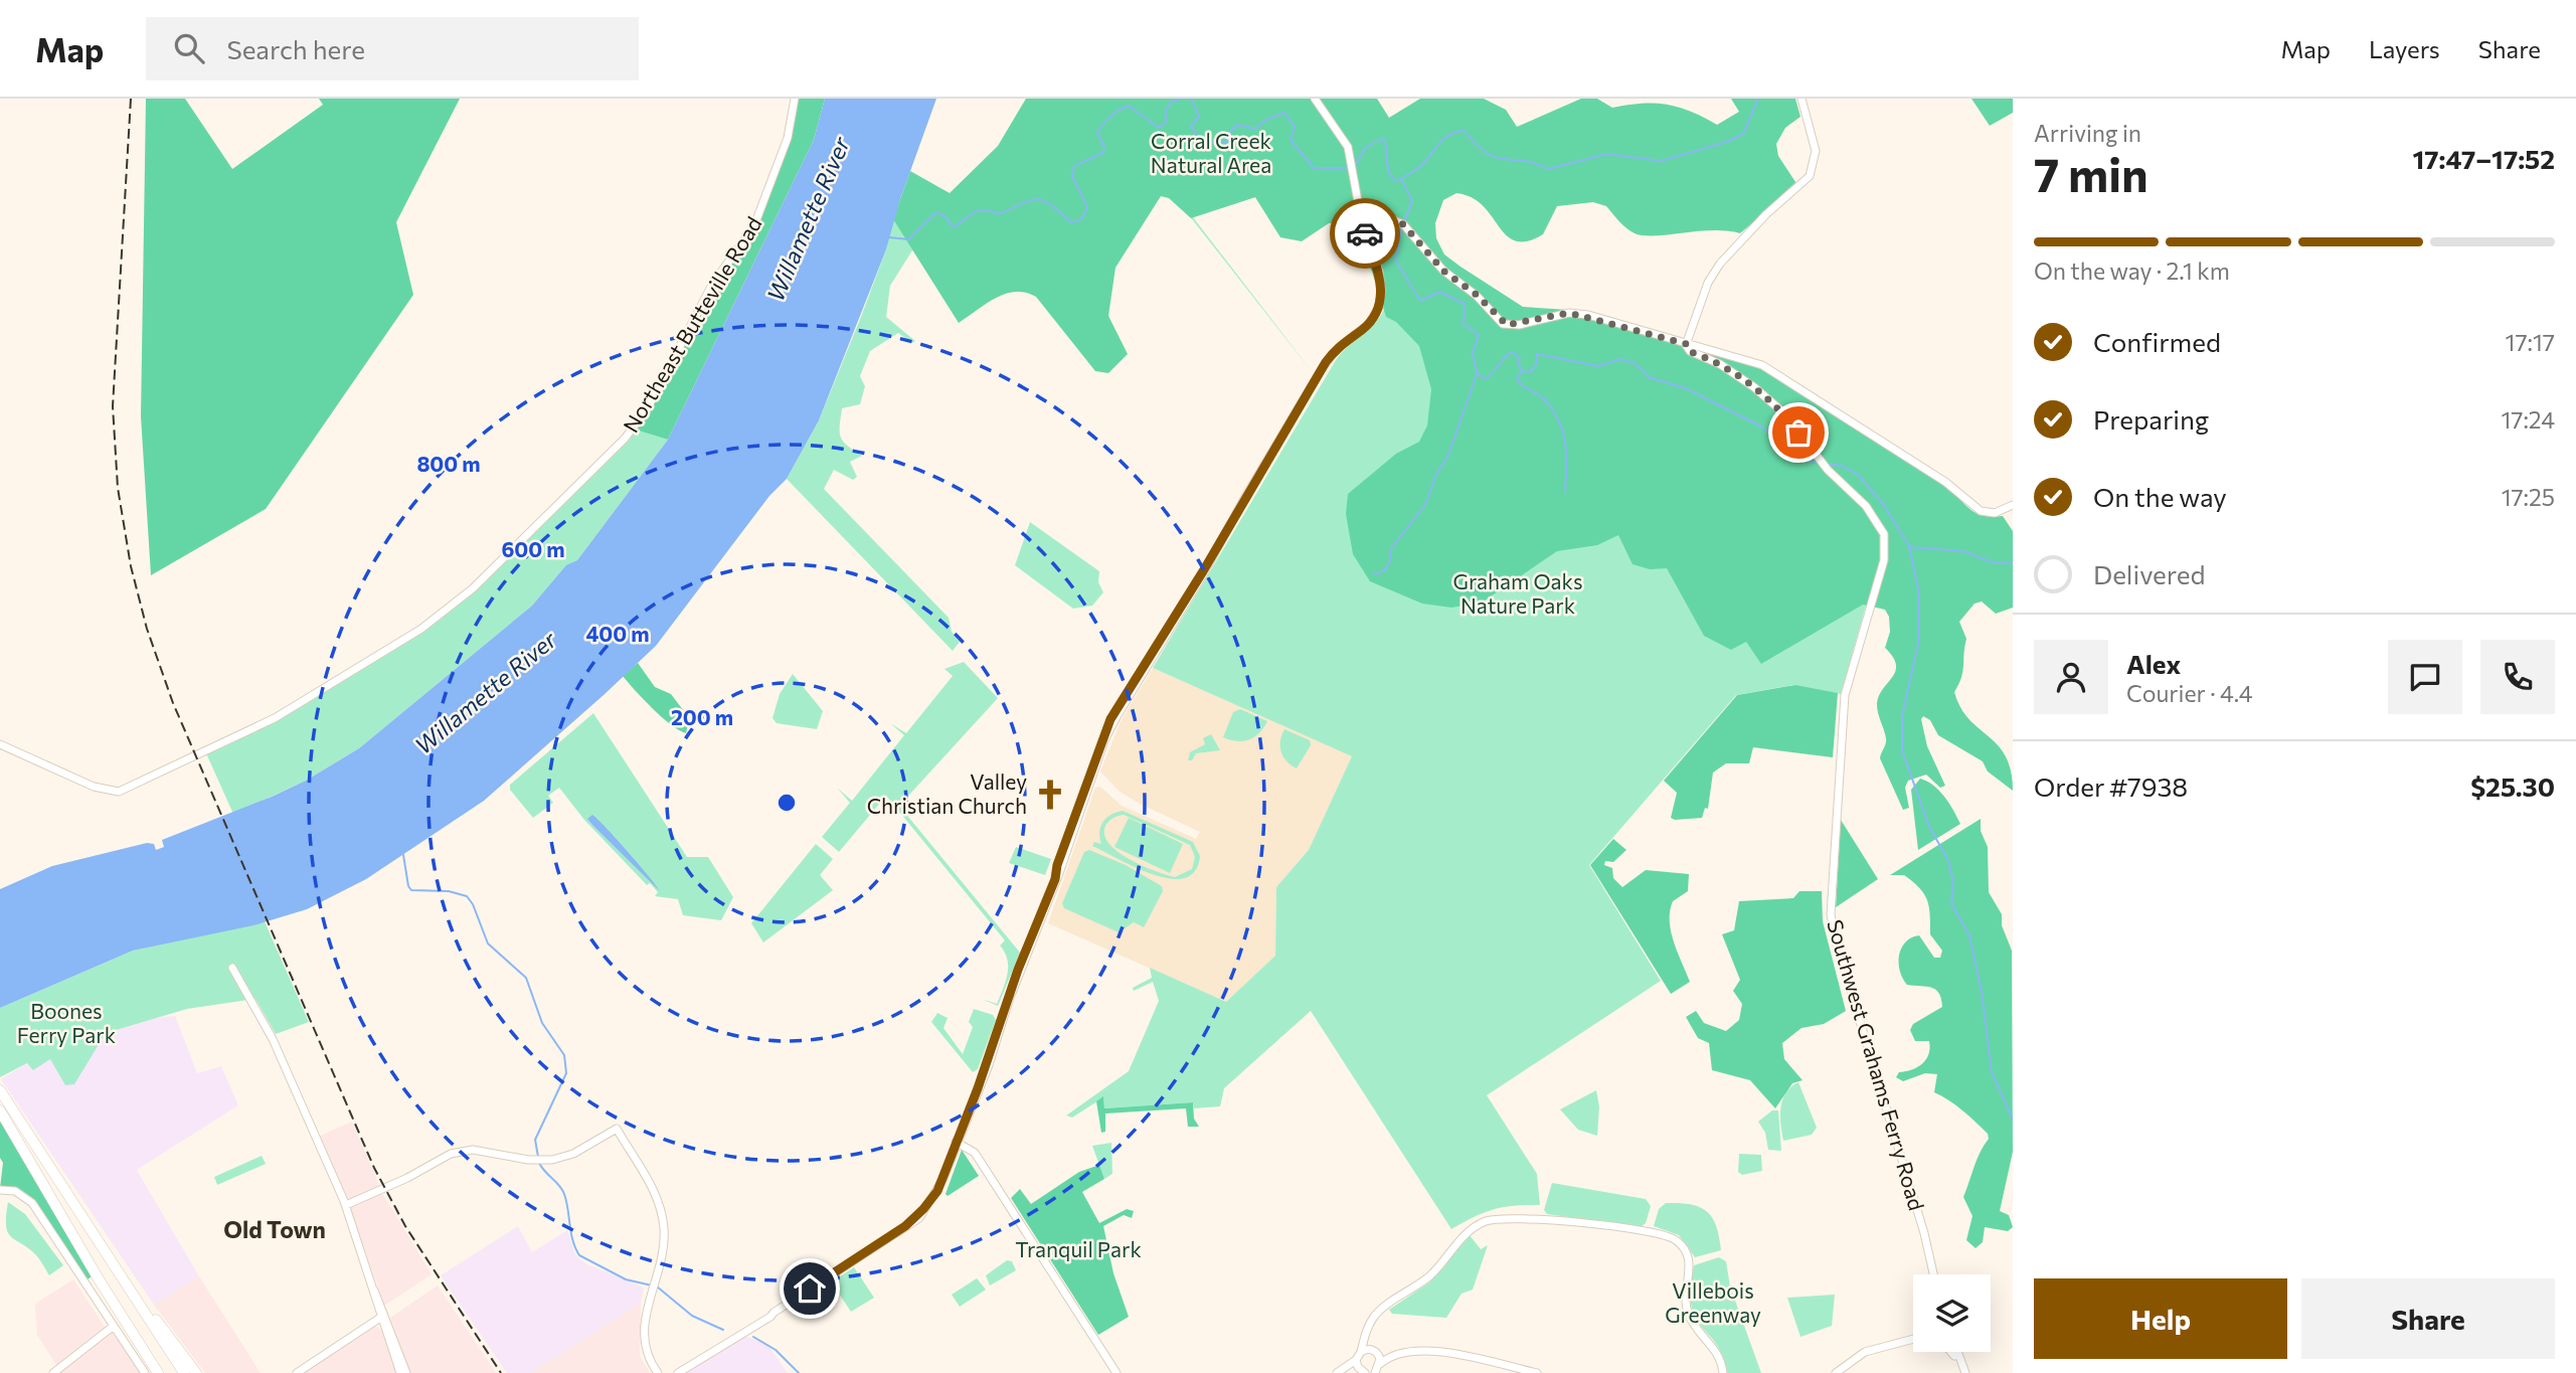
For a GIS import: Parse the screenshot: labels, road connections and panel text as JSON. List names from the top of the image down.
{
  "streets": {
    "street": ["Northeast Butteville Road", "Southwest Grahams Ferry Road"]
  },
  "districts": ["Old Town"],
  "water": ["Willamette River"],
  "parks": [
    "Corral Creek Natural Area",
    "Graham Oaks Nature Park",
    "Boones Ferry Park",
    "Tranquil Park",
    "Villebois Greenway"
  ],
  "places": {
    "church": ["Valley Christian Church"]
  },
  "page": {
    "header": "Map",
    "search": "Search here",
    "nav": ["Map", "Layers", "Share"],
    "heading": ["7 min", "Arriving in", "17:47–17:52"],
    "panel": [
      "Alex",
      "Courier · 4.4",
      "Order #7938",
      "$25.30"
    ],
    "bar": "On the way · 2.1 km",
    "list": [
      ["Confirmed", "17:17"],
      ["Preparing", "17:24"],
      ["On the way", "17:25"],
      "Delivered"
    ],
    "buttons": ["Help", "Share"]
  },
  "rings": [
    "800 m",
    "600 m",
    "400 m",
    "200 m"
  ]
}
